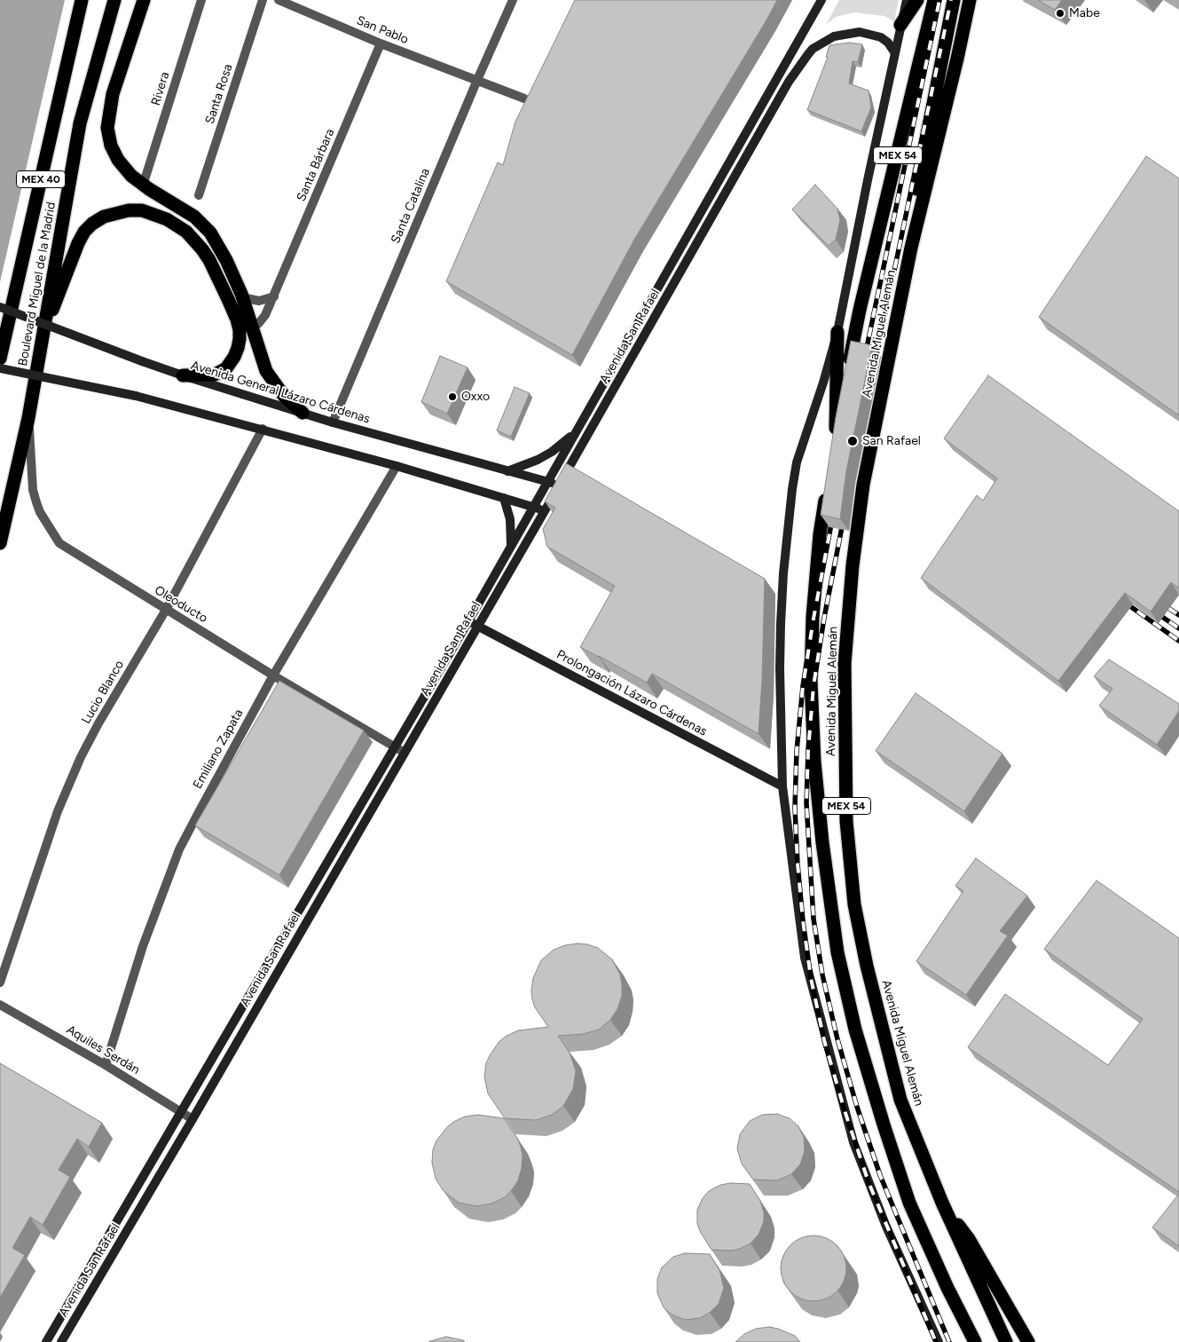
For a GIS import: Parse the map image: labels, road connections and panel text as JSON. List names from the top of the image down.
{
  "streets": {
    "highway": [
      "MEX 54",
      "MEX 40",
      "Boulevard Miguel de la Madrid",
      "Avenida Miguel Alemán"
    ],
    "street": [
      "San Pablo",
      "Rivera",
      "Santa Rosa",
      "Santa Bárbara",
      "Santa Catalina",
      "Avenida San Rafael",
      "Avenida General Lázaro Cárdenas",
      "Oleoducto",
      "Lucio Blanco",
      "Prolongación Lázaro Cárdenas",
      "Emiliano Zapata",
      "Aquiles Serdán"
    ]
  },
  "crossings": [
    ["San Pablo", "Santa Bárbara"],
    ["San Pablo", "Santa Catalina"],
    ["MEX 40", "Boulevard Miguel de la Madrid"],
    ["MEX 40", "Oleoducto"],
    ["Santa Catalina", "Avenida General Lázaro Cárdenas"],
    ["Boulevard Miguel de la Madrid", "Oleoducto"],
    ["Avenida San Rafael", "Avenida General Lázaro Cárdenas"],
    ["Avenida San Rafael", "Oleoducto"],
    ["Avenida San Rafael", "Prolongación Lázaro Cárdenas"],
    ["Avenida San Rafael", "Aquiles Serdán"],
    ["Oleoducto", "Lucio Blanco"],
    ["Oleoducto", "Emiliano Zapata"],
    ["Emiliano Zapata", "Aquiles Serdán"]
  ],
  "places": ["Mabe", "Oxxo", "San Rafael"]
}
